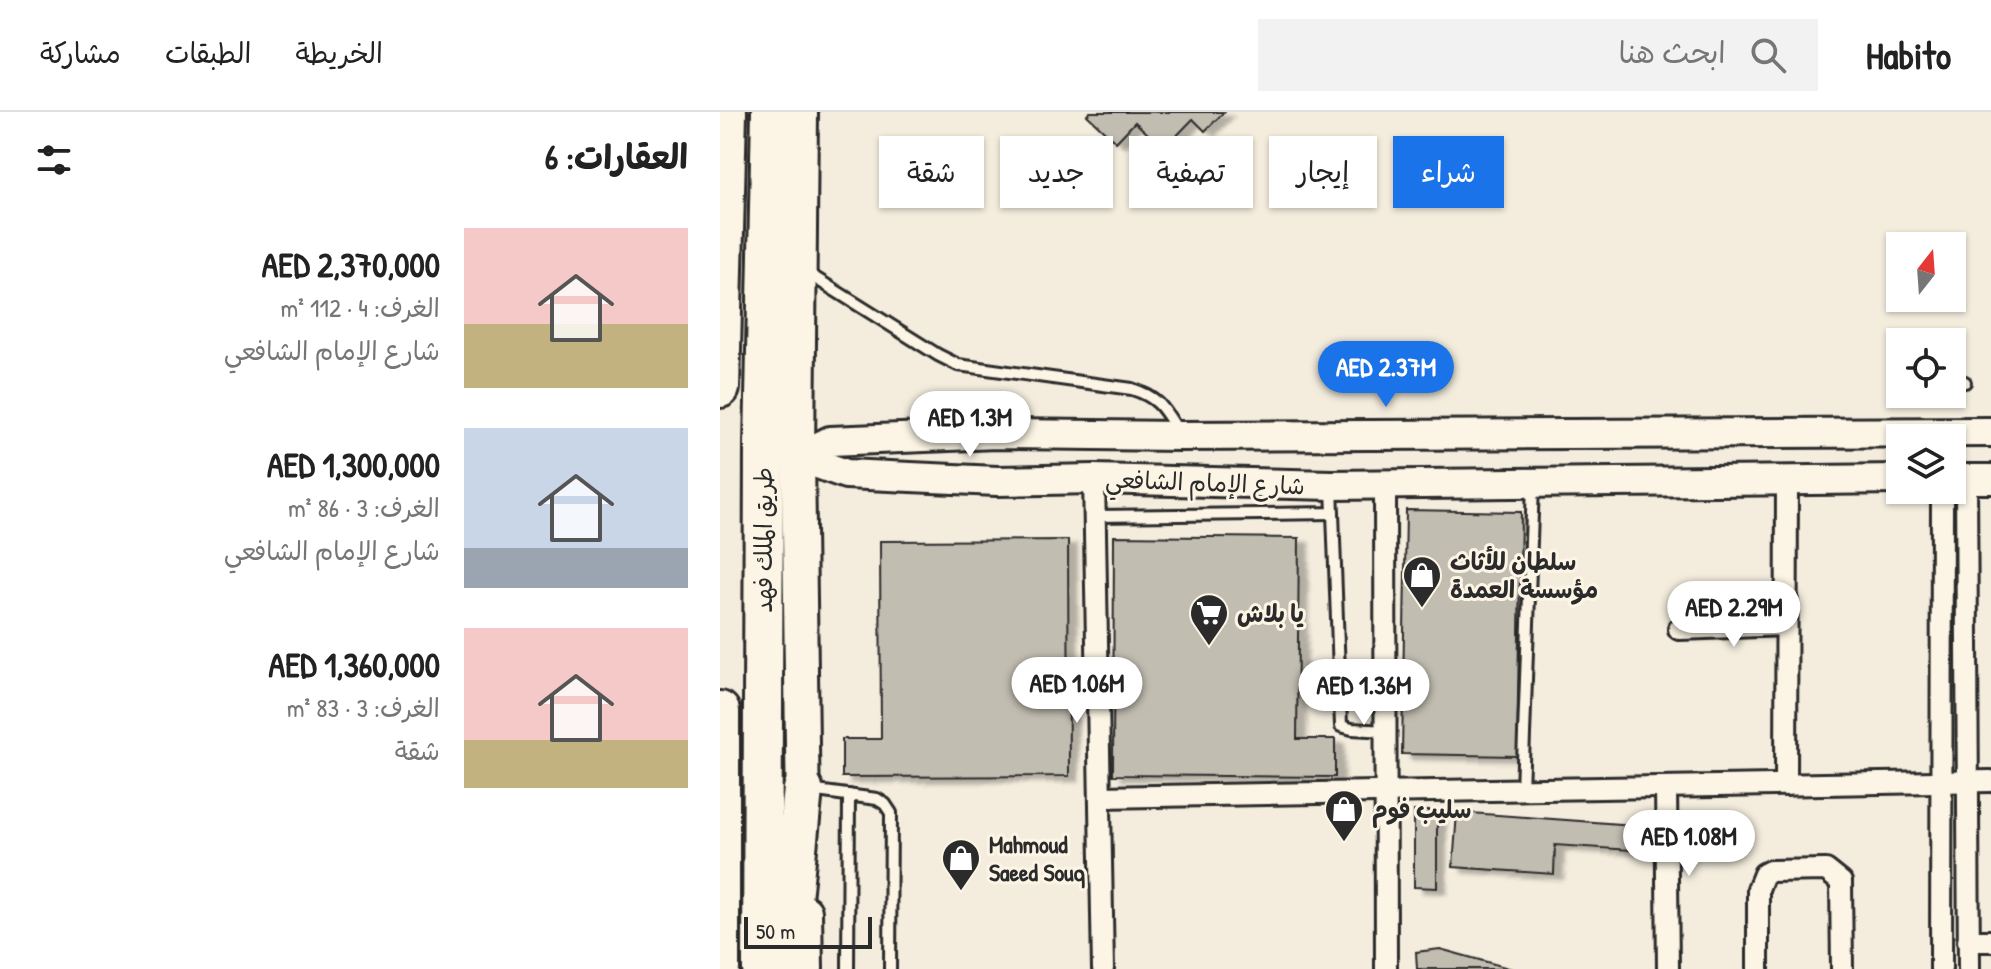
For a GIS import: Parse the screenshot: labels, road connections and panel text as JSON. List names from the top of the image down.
{
  "streets": {
    "highway": ["طريق الملك فهد"],
    "main road": ["شارع الإمام الشافعي"]
  },
  "crossings": [
    ["شارع الإمام الشافعي", "طريق الملك فهد"]
  ],
  "places": {
    "shop": ["سلطان للأثاث مؤسسة العمدة", "سليب فوم", "Mahmoud Saeed Souq"],
    "supermarket": ["يا بلاش"]
  },
  "scale_bar": "50 m",
  "north": "top",
  "page": {
    "header": "Habito",
    "search": "ابحث هنا",
    "nav": ["الخريطة", "الطبقات", "مشاركة"],
    "heading": "العقارات: 6",
    "chip": [
      "شراء",
      "إيجار",
      "تصفية",
      "جديد",
      "شقة"
    ],
    "list": [
      {
        "name": "AED 2,370,000",
        "note": "الغرف: 4 · 112 m² · شارع الإمام الشافعي"
      },
      {
        "name": "AED 1,300,000",
        "note": "الغرف: 3 · 86 m² · شارع الإمام الشافعي"
      },
      {
        "name": "AED 1,360,000",
        "note": "الغرف: 3 · 83 m² · شقة"
      }
    ],
    "price": [
      "AED 2.37M",
      "AED 1.3M",
      "AED 2.29M",
      "AED 1.06M",
      "AED 1.36M",
      "AED 1.08M"
    ],
    "scale": "50 m"
  }
}
